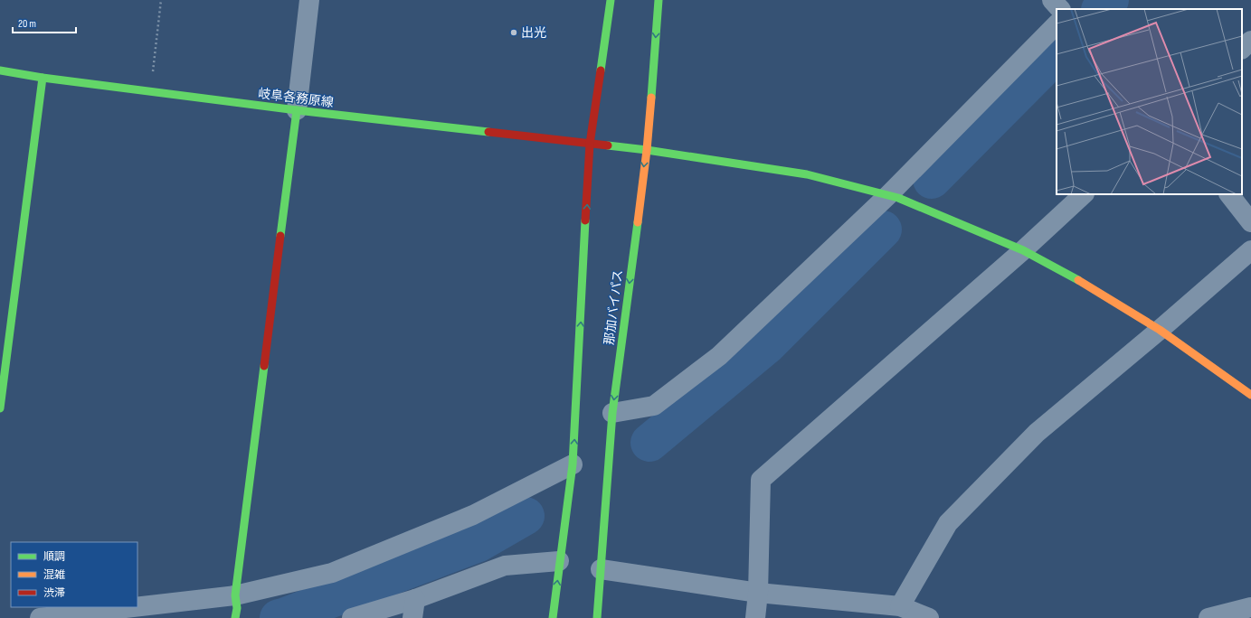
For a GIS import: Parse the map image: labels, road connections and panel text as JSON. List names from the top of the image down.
{
  "streets": {
    "main road": ["岐阜各務原線", "那加バイパス"]
  },
  "crossings": [
    ["岐阜各務原線", "那加バイパス"]
  ],
  "places": ["出光"],
  "legend": ["順調", "混雑", "渋滞"],
  "scale_bar": "20 m"
}
